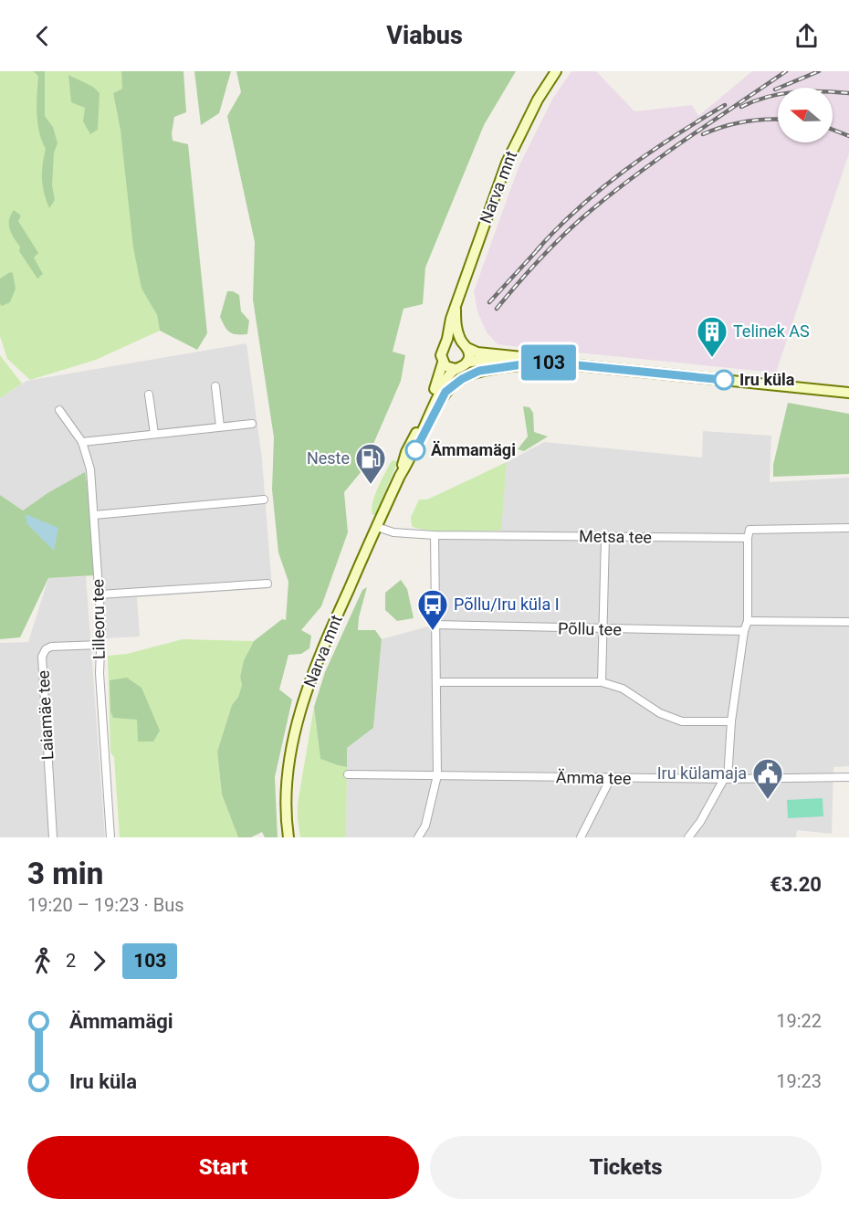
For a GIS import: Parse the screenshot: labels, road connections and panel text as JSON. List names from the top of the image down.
{
  "streets": {
    "main road": ["Narva mnt"],
    "street": [
      "Metsa tee",
      "Lilleoru tee",
      "Põllu tee",
      "Laiamäe tee",
      "Ämma tee"
    ]
  },
  "crossings": [
    ["Narva mnt", "Metsa tee"],
    ["Lilleoru tee", "Laiamäe tee"]
  ],
  "places": {
    "building": ["Telinek AS"],
    "other": ["Iru küla", "Ämmamägi"],
    "fuel station": ["Neste"],
    "bus stop": ["Põllu/Iru küla I"],
    "public building": ["Iru külamaja"]
  },
  "lines": ["bus line 103"],
  "north": "left",
  "page": {
    "header": "Viabus",
    "on_map": "103",
    "heading": ["3 min", "19:20 – 19:23 · Bus", "€3.20"],
    "legs": ["2", "103"],
    "list": [
      {
        "name": "Ämmamägi",
        "value": "19:22"
      },
      {
        "name": "Iru küla",
        "value": "19:23"
      }
    ],
    "buttons": ["Start", "Tickets"]
  }
}
